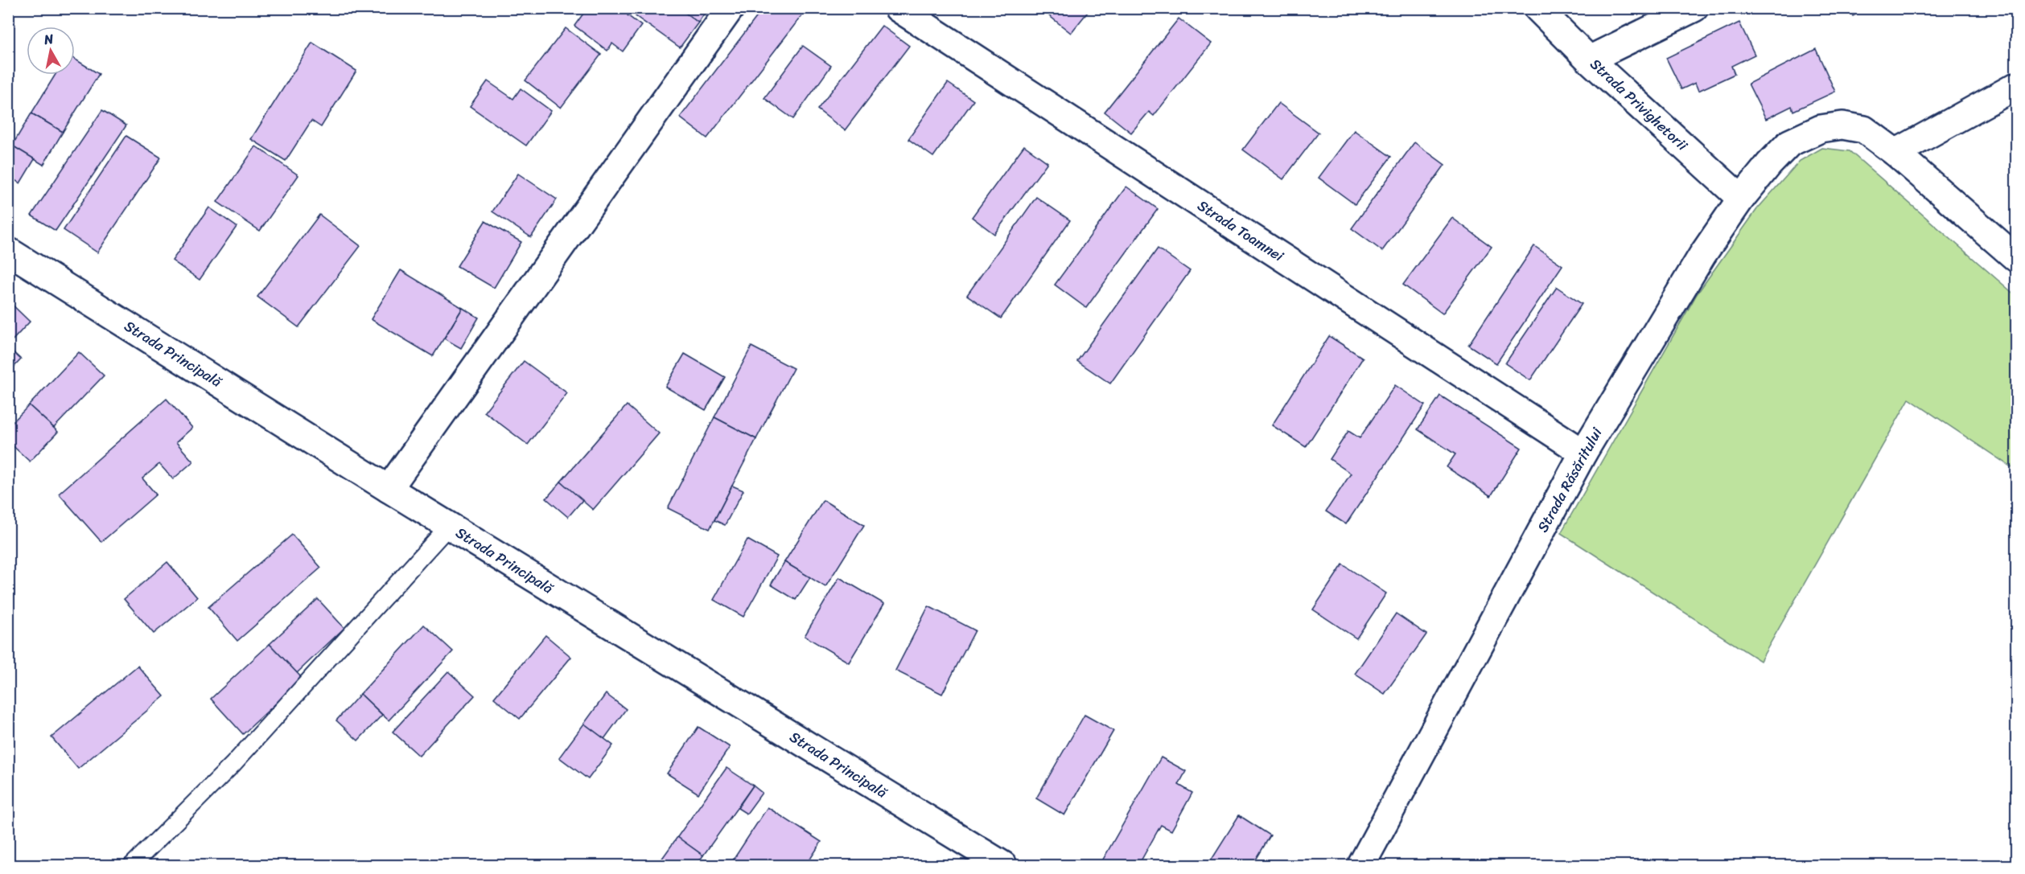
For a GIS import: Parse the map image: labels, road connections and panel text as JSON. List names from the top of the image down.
{
  "streets": {
    "street": [
      "Strada Privighetorii",
      "Strada Toamnei",
      "Strada Principală",
      "Strada Răsăritului"
    ]
  },
  "crossings": [
    ["Strada Privighetorii", "Strada Răsăritului"],
    ["Strada Toamnei", "Strada Răsăritului"]
  ],
  "north": "top"
}
